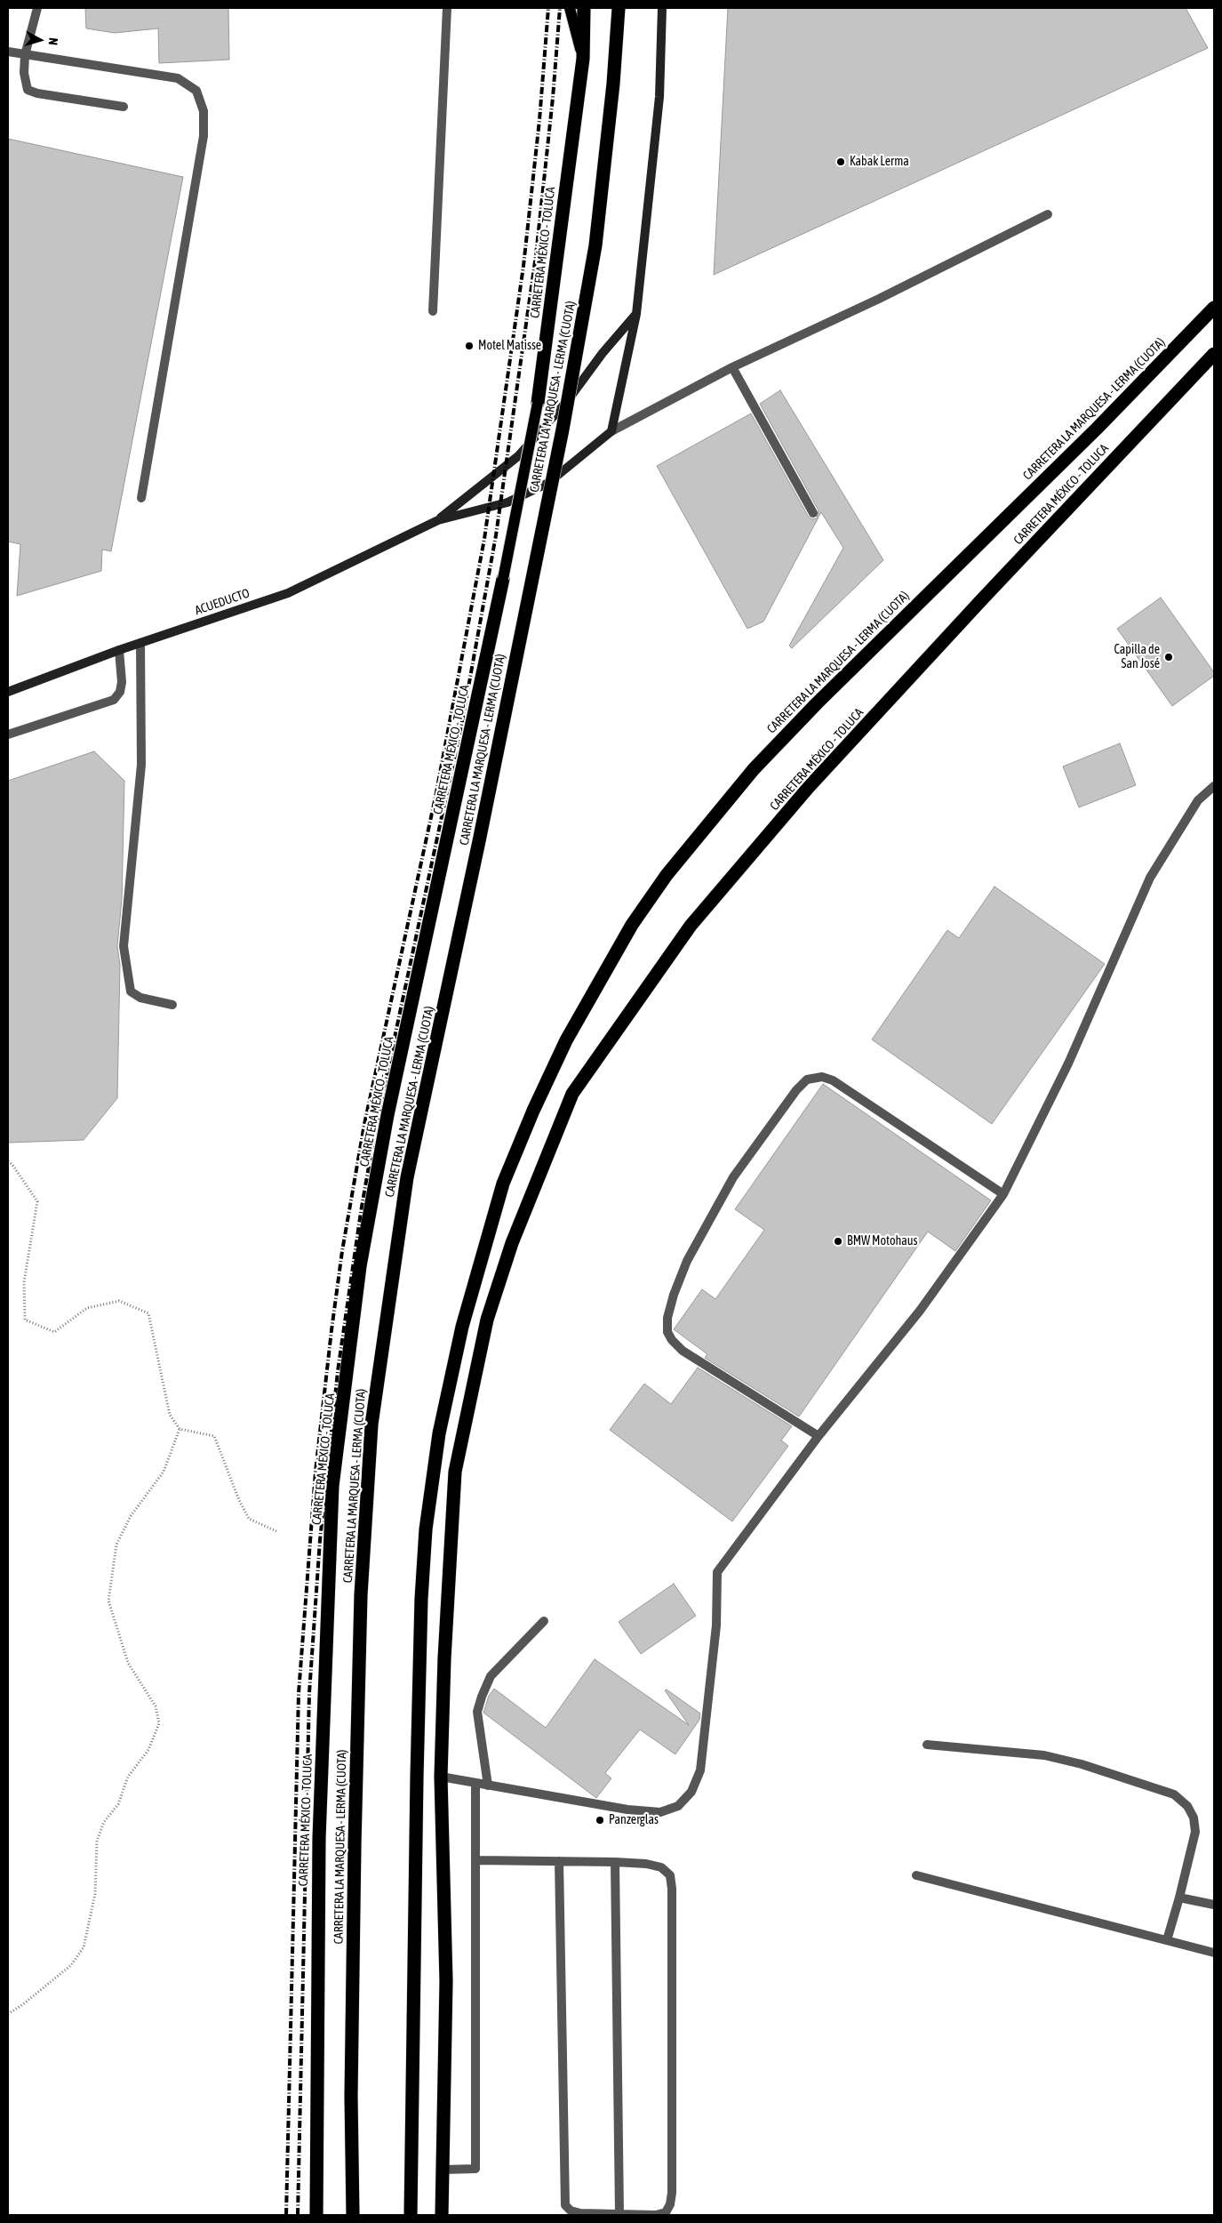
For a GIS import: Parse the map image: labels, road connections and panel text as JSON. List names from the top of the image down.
{
  "streets": {
    "highway": ["CARRETERA MÉXICO - TOLUCA", "CARRETERA LA MARQUESA - LERMA (CUOTA)"],
    "main road": ["ACUEDUCTO"]
  },
  "places": [
    "Kabak Lerma",
    "Motel Matisse",
    "Capilla de San José",
    "BMW Motohaus",
    "Panzerglas"
  ],
  "north": "right"
}
